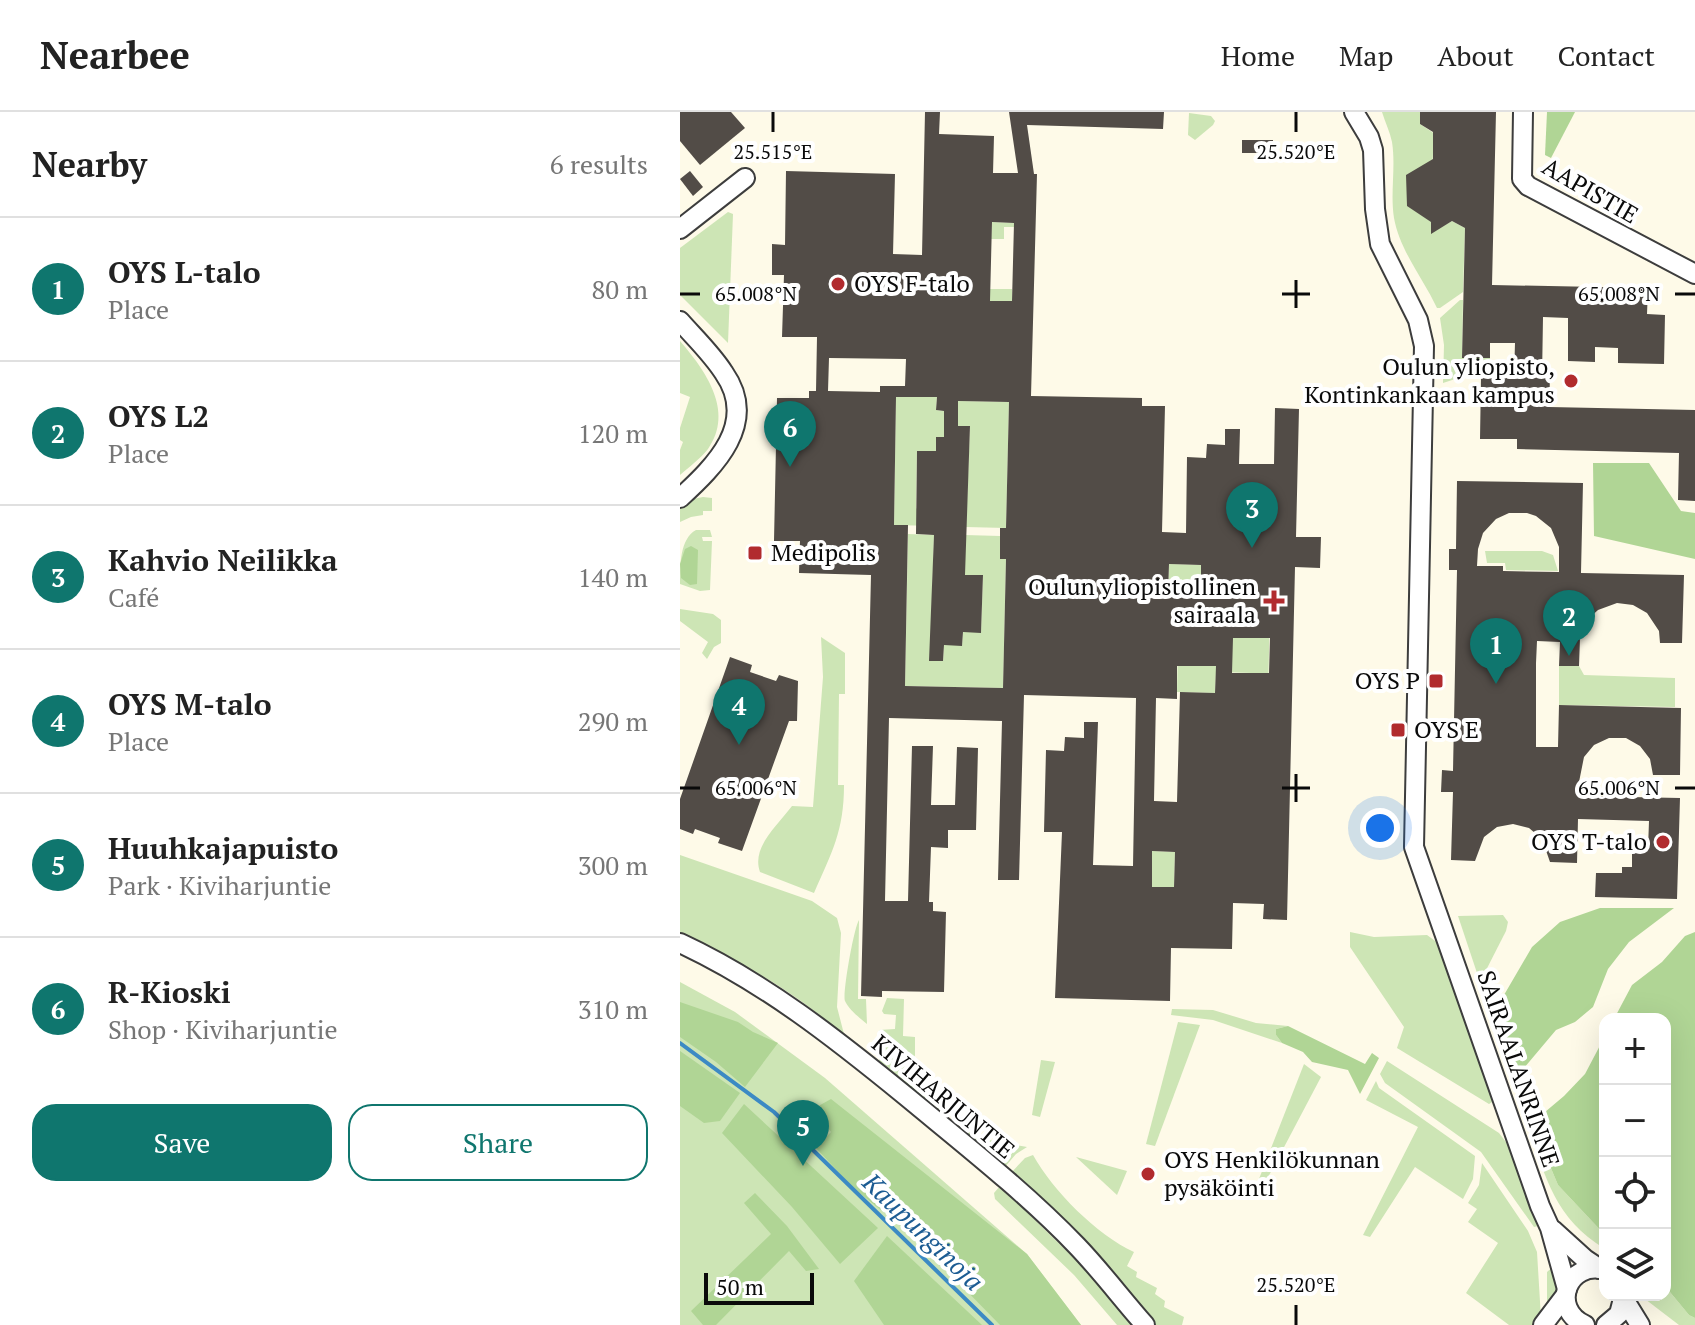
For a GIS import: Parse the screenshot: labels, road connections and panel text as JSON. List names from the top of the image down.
{
  "streets": {
    "street": ["AAPISTIE", "SAIRAALANRINNE", "KIVIHARJUNTIE"]
  },
  "water": ["Kaupunginoja"],
  "places": {
    "other": [
      "OYS F-talo",
      "Oulun yliopisto, Kontinkankaan kampus",
      "OYS T-talo",
      "OYS Henkilökunnan pysäköinti"
    ],
    "transit": ["Medipolis", "OYS P", "OYS E"],
    "health": ["Oulun yliopistollinen sairaala"]
  },
  "scale_bar": "50 m",
  "page": {
    "header": "Nearbee",
    "nav": [
      "Home",
      "Map",
      "About",
      "Contact"
    ],
    "heading": ["Nearby", "6 results"],
    "list": [
      {
        "mark": "1",
        "name": "OYS L-talo",
        "note": "Place",
        "value": "80 m"
      },
      {
        "mark": "2",
        "name": "OYS L2",
        "note": "Place",
        "value": "120 m"
      },
      {
        "mark": "3",
        "name": "Kahvio Neilikka",
        "note": "Café",
        "value": "140 m"
      },
      {
        "mark": "4",
        "name": "OYS M-talo",
        "note": "Place",
        "value": "290 m"
      },
      {
        "mark": "5",
        "name": "Huuhkajapuisto",
        "note": "Park · Kiviharjuntie",
        "value": "300 m"
      },
      {
        "mark": "6",
        "name": "R-Kioski",
        "note": "Shop · Kiviharjuntie",
        "value": "310 m"
      }
    ],
    "pins": [
      "6",
      "3",
      "2",
      "1",
      "4",
      "5"
    ],
    "map_buttons": ["+", "−"],
    "buttons": ["Save", "Share"],
    "scale": "50 m"
  },
  "coordinates": [
    "25.515°E",
    "25.520°E",
    "65.008°N",
    "65.006°N"
  ]
}
